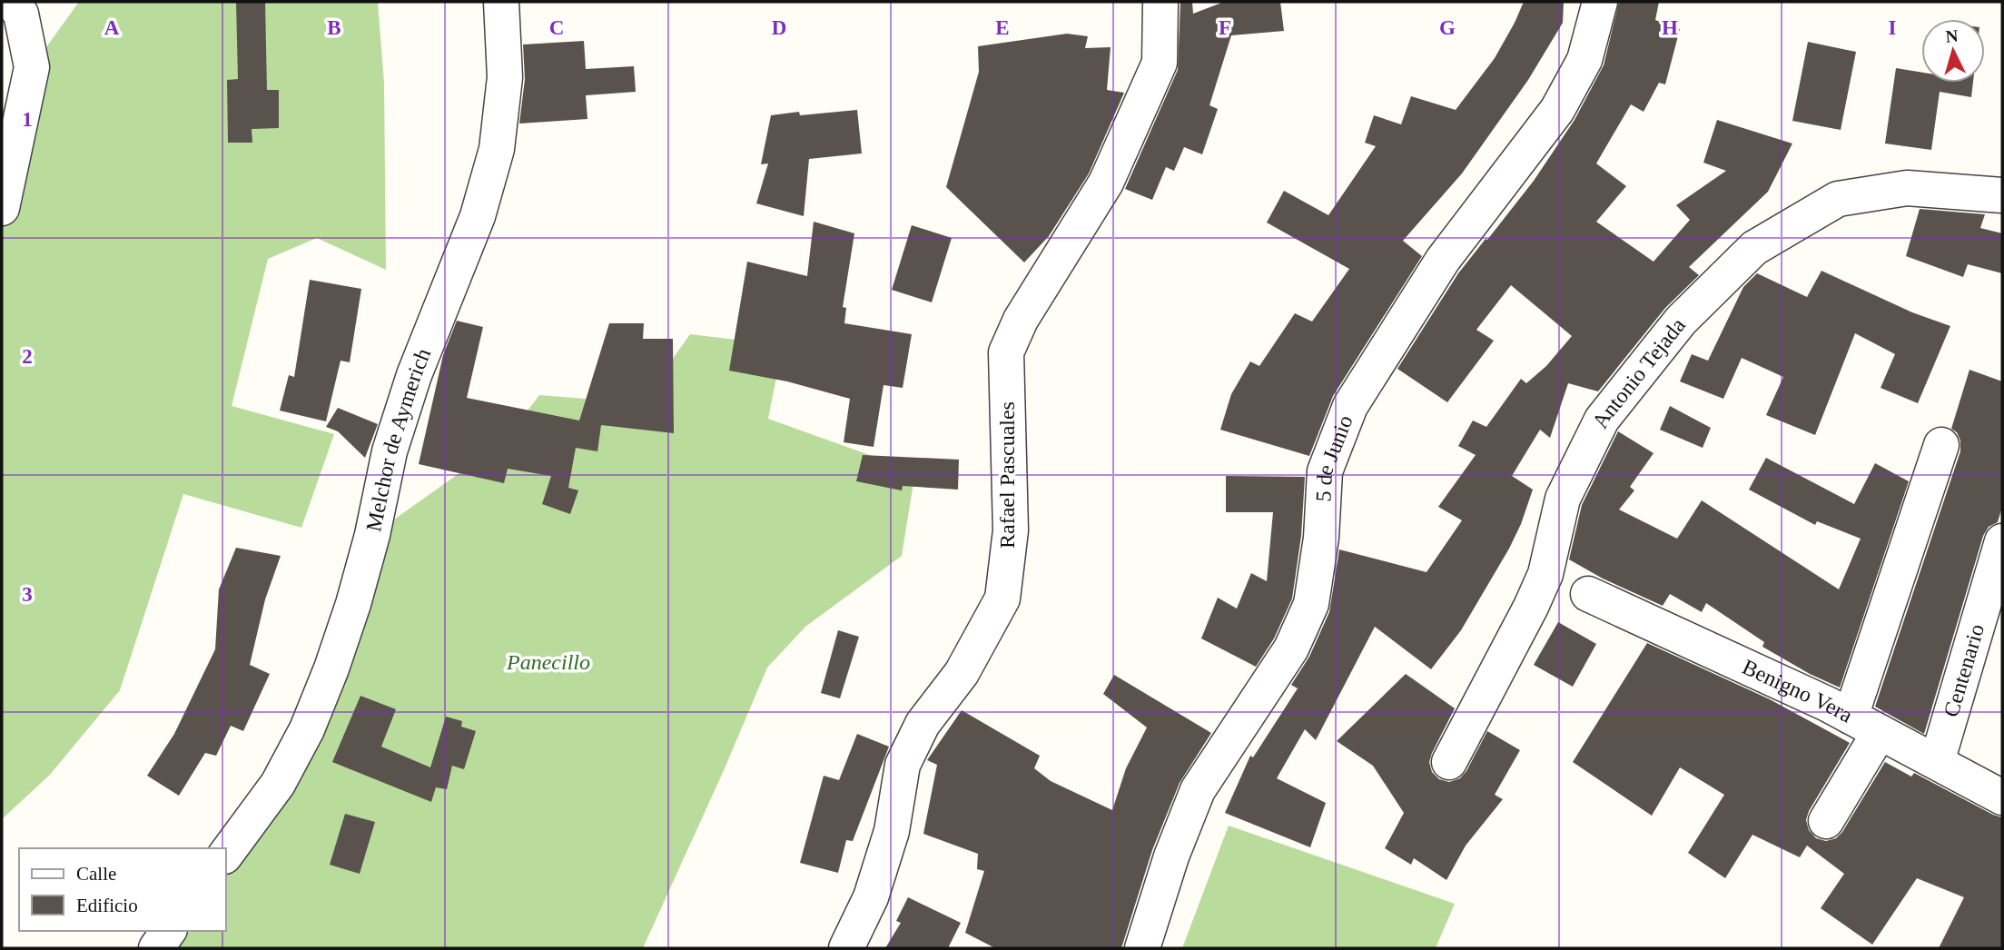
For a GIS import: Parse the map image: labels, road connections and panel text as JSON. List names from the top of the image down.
{
  "streets": {
    "street": [
      "Antonio Tejada",
      "Melchor de Aymerich",
      "5 de Junio",
      "Rafael Pascuales",
      "Centenario",
      "Benigno Vera"
    ]
  },
  "crossings": [
    ["Centenario", "Benigno Vera"]
  ],
  "parks": ["Panecillo"],
  "legend": ["Calle", "Edificio"],
  "north": "top",
  "grid": {
    "columns": [
      "A",
      "B",
      "C",
      "D",
      "E",
      "F",
      "G",
      "H",
      "I"
    ],
    "rows": ["1", "2", "3"]
  }
}
